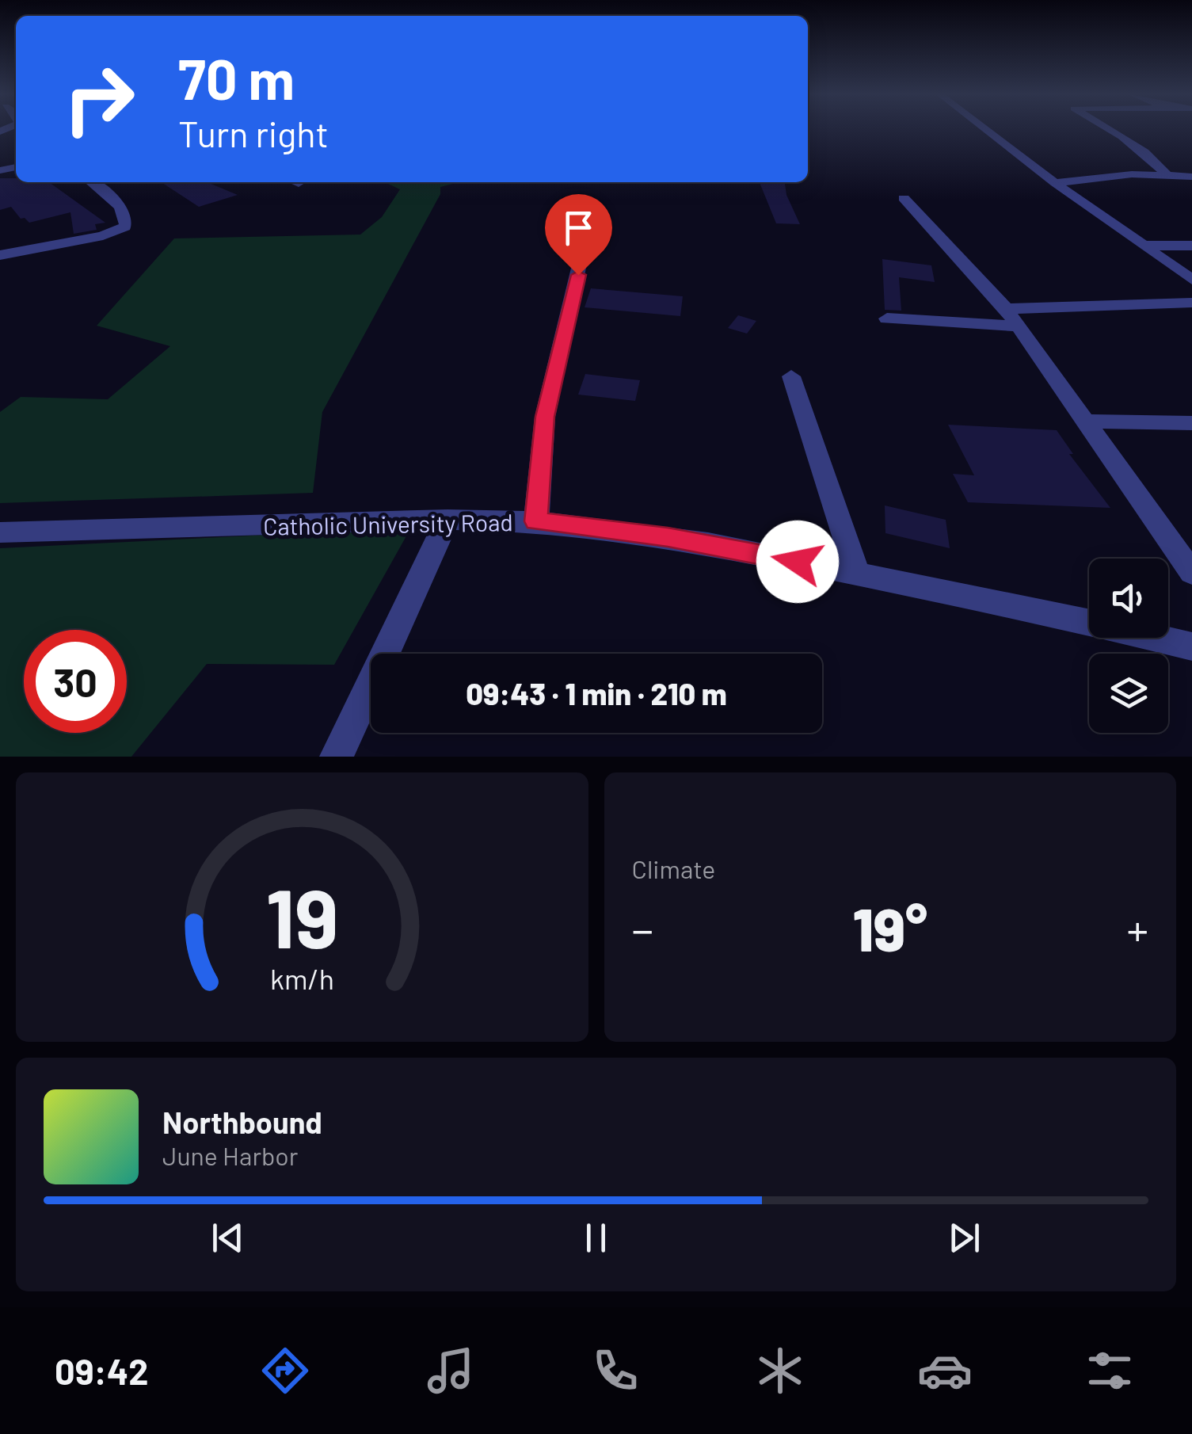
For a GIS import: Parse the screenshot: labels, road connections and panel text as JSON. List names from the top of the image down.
{
  "streets": {
    "street": ["Catholic University Road"]
  },
  "page": {
    "turn": ["70 m", "Turn right"],
    "limit": "30",
    "trip": "09:43 · 1 min · 210 m",
    "tile": "Climate",
    "heat": ["−", "19°", "+"],
    "song": ["Northbound", "June Harbor"],
    "tabs": "09:42",
    "gauge": ["19", "km/h"]
  }
}
